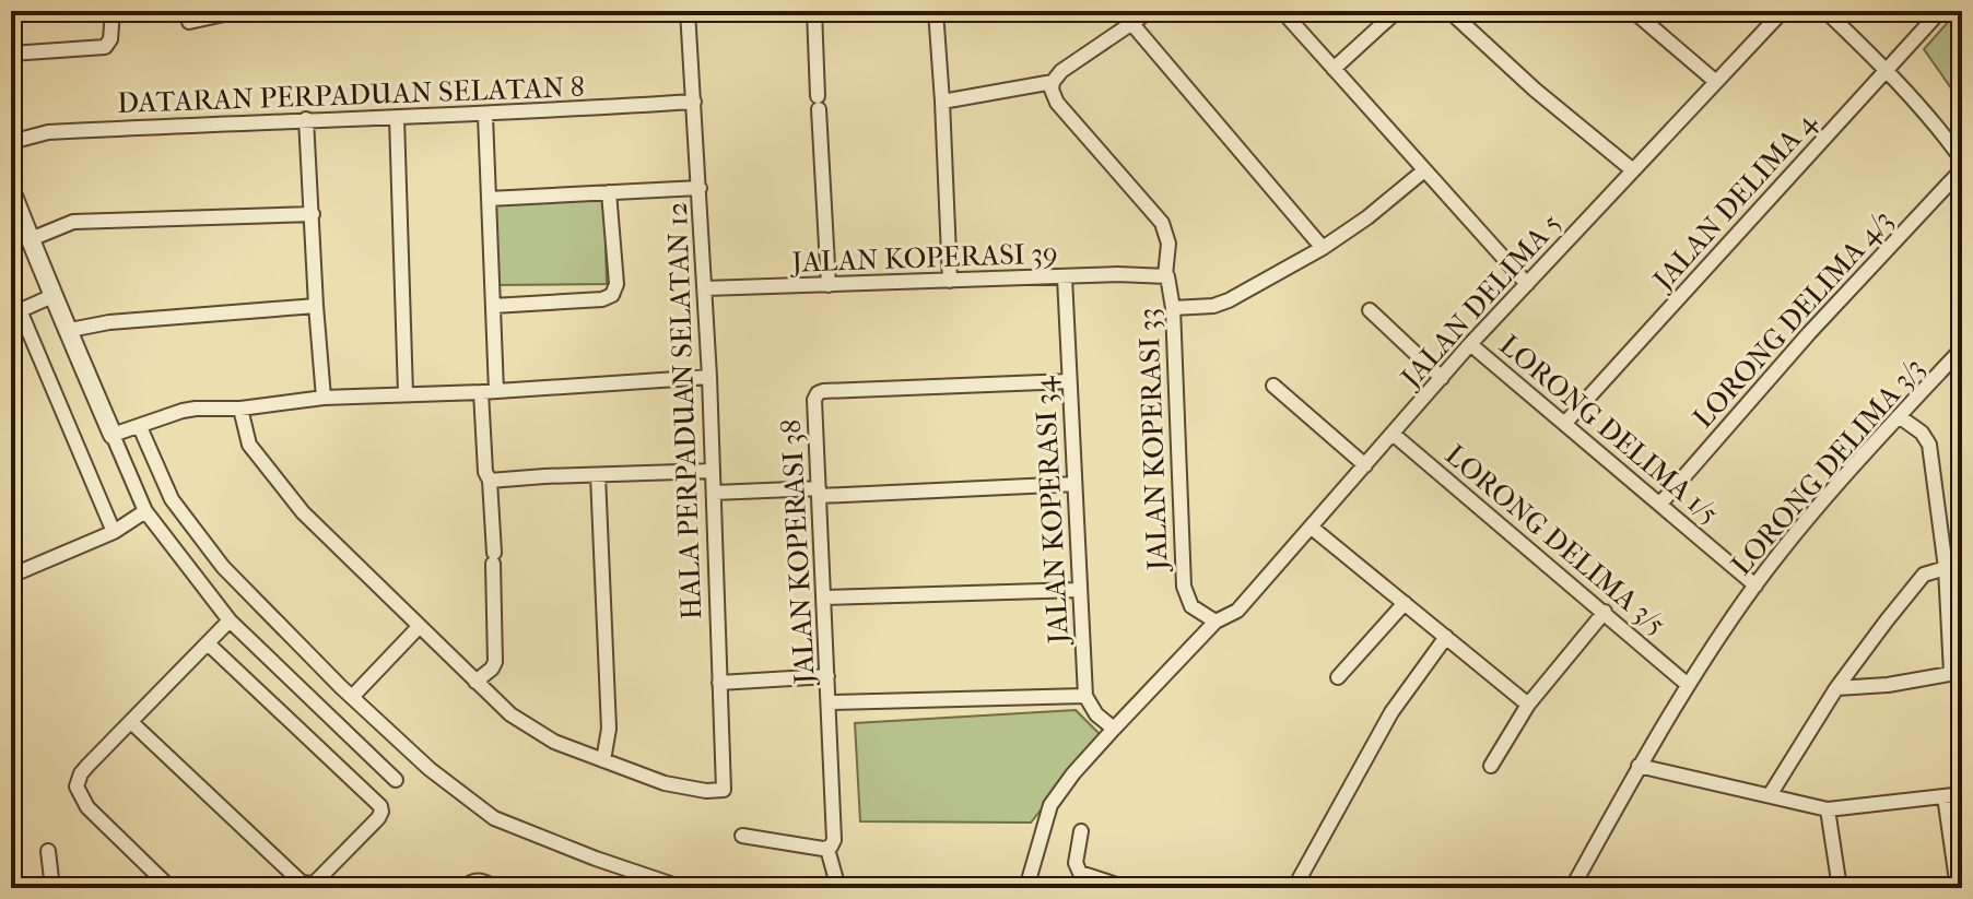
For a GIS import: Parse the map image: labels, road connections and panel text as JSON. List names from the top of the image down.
{
  "streets": {
    "street": [
      "DATARAN PERPADUAN SELATAN 8",
      "JALAN DELIMA 4",
      "JALAN KOPERASI 39",
      "JALAN DELIMA 5",
      "LORONG DELIMA 4/3",
      "HALA PERPADUAN SELATAN 12",
      "LORONG DELIMA 1/5",
      "JALAN KOPERASI 33",
      "LORONG DELIMA 3/3",
      "JALAN KOPERASI 34",
      "LORONG DELIMA 3/5",
      "JALAN KOPERASI 38"
    ]
  },
  "crossings": [
    ["DATARAN PERPADUAN SELATAN 8", "HALA PERPADUAN SELATAN 12"],
    ["JALAN DELIMA 4", "LORONG DELIMA 1/5"],
    ["JALAN KOPERASI 39", "HALA PERPADUAN SELATAN 12"],
    ["JALAN KOPERASI 39", "JALAN KOPERASI 33"],
    ["JALAN KOPERASI 39", "JALAN KOPERASI 34"],
    ["JALAN DELIMA 5", "LORONG DELIMA 1/5"],
    ["JALAN DELIMA 5", "JALAN KOPERASI 33"],
    ["JALAN DELIMA 5", "LORONG DELIMA 3/5"],
    ["LORONG DELIMA 4/3", "LORONG DELIMA 1/5"],
    ["LORONG DELIMA 1/5", "LORONG DELIMA 3/3"],
    ["LORONG DELIMA 3/3", "LORONG DELIMA 3/5"],
    ["JALAN KOPERASI 34", "JALAN KOPERASI 38"]
  ]
}
